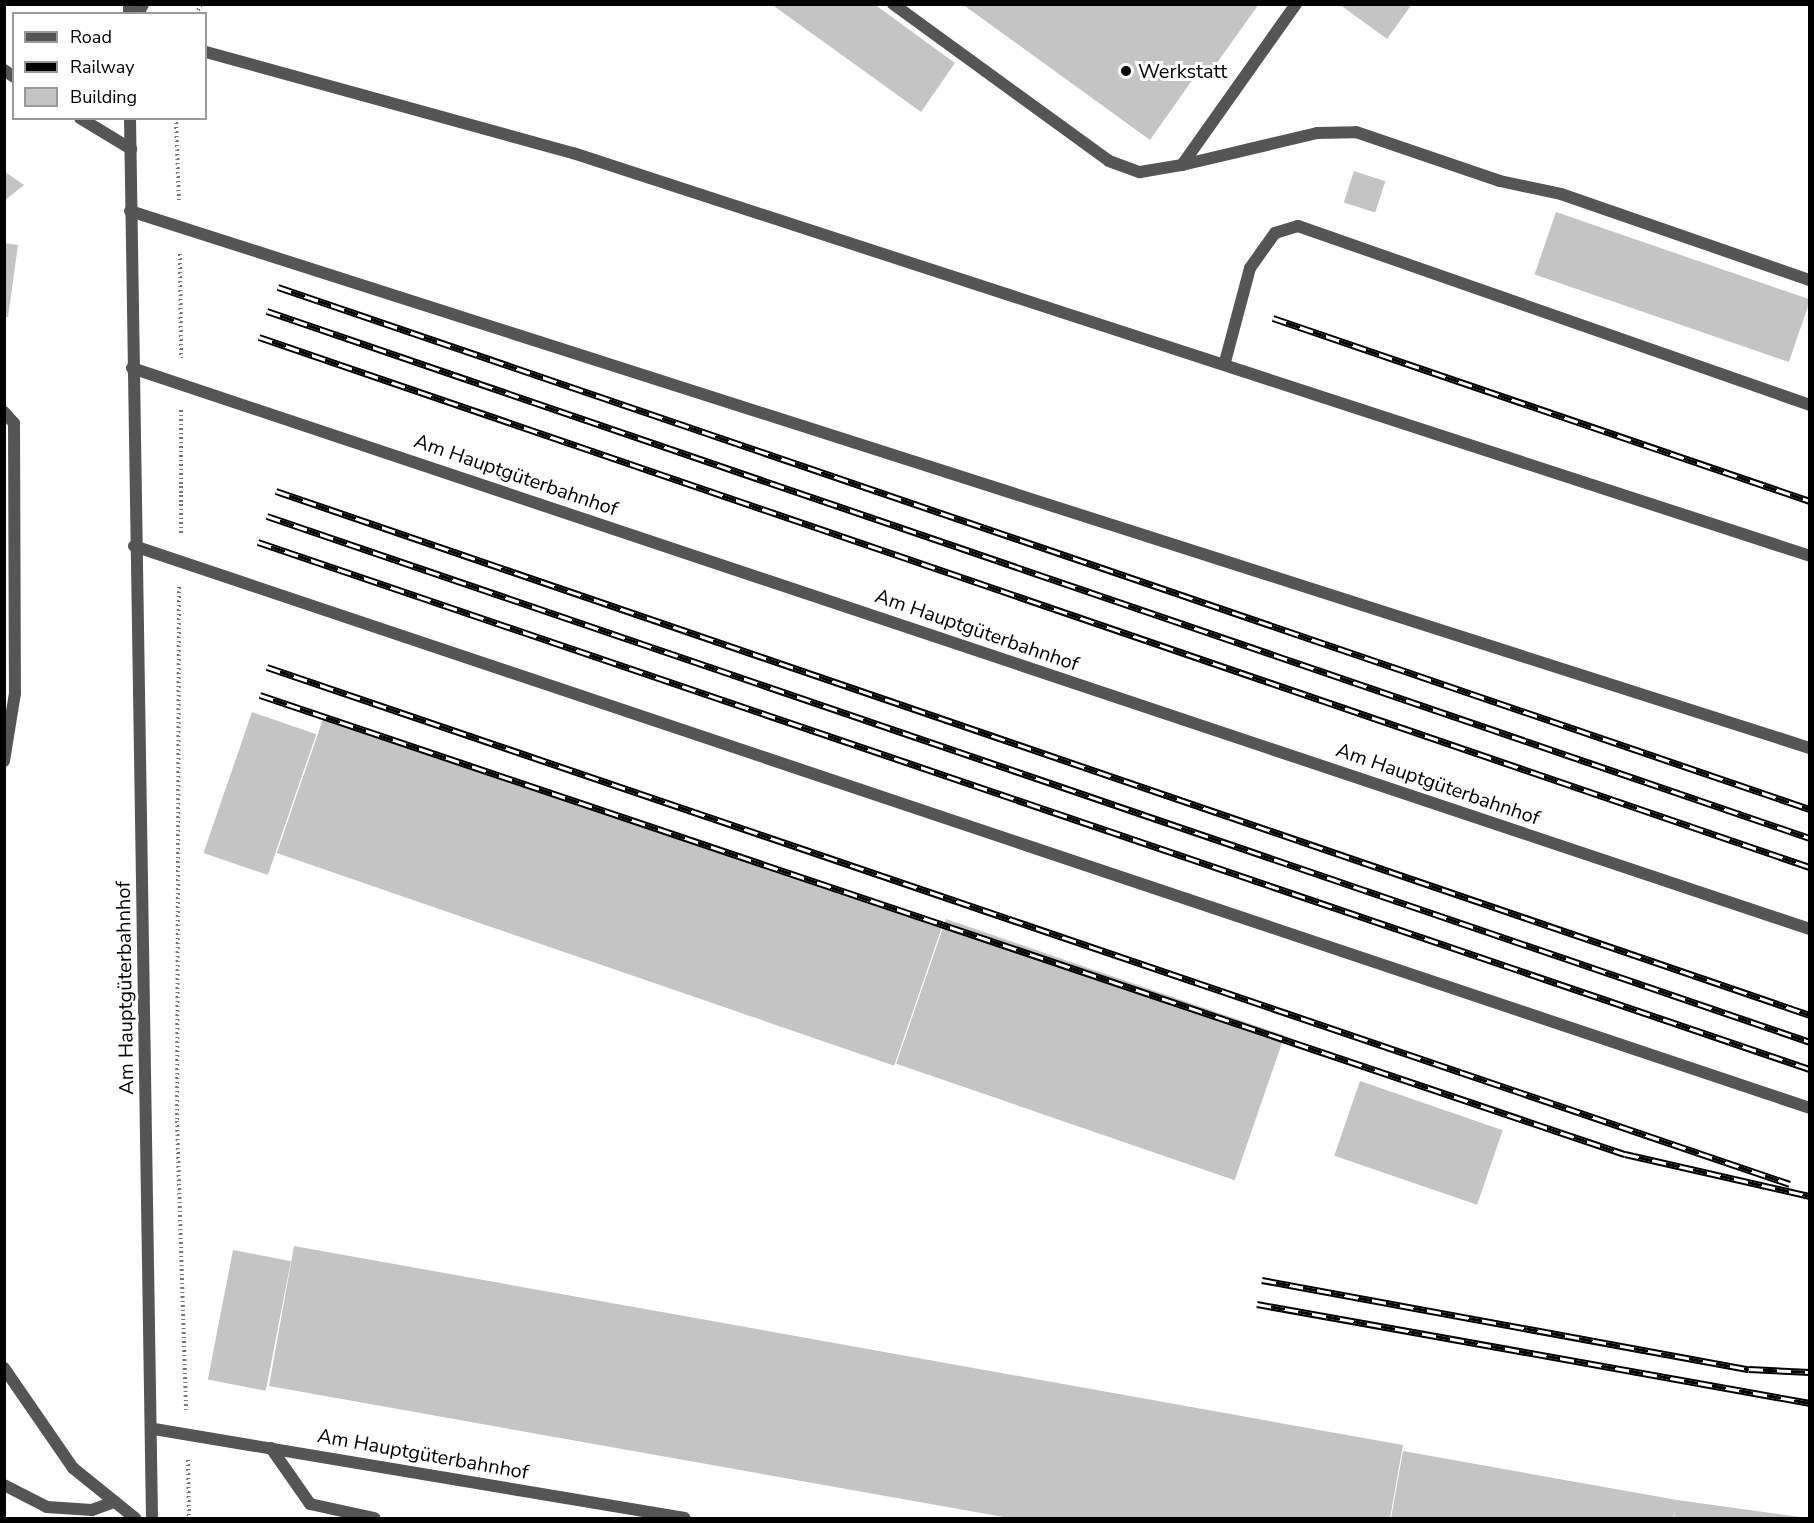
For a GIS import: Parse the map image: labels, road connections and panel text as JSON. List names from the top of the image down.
{
  "streets": {
    "street": ["Am Hauptgüterbahnhof"]
  },
  "places": ["Werkstatt"],
  "legend": ["Road", "Railway", "Building"]
}
